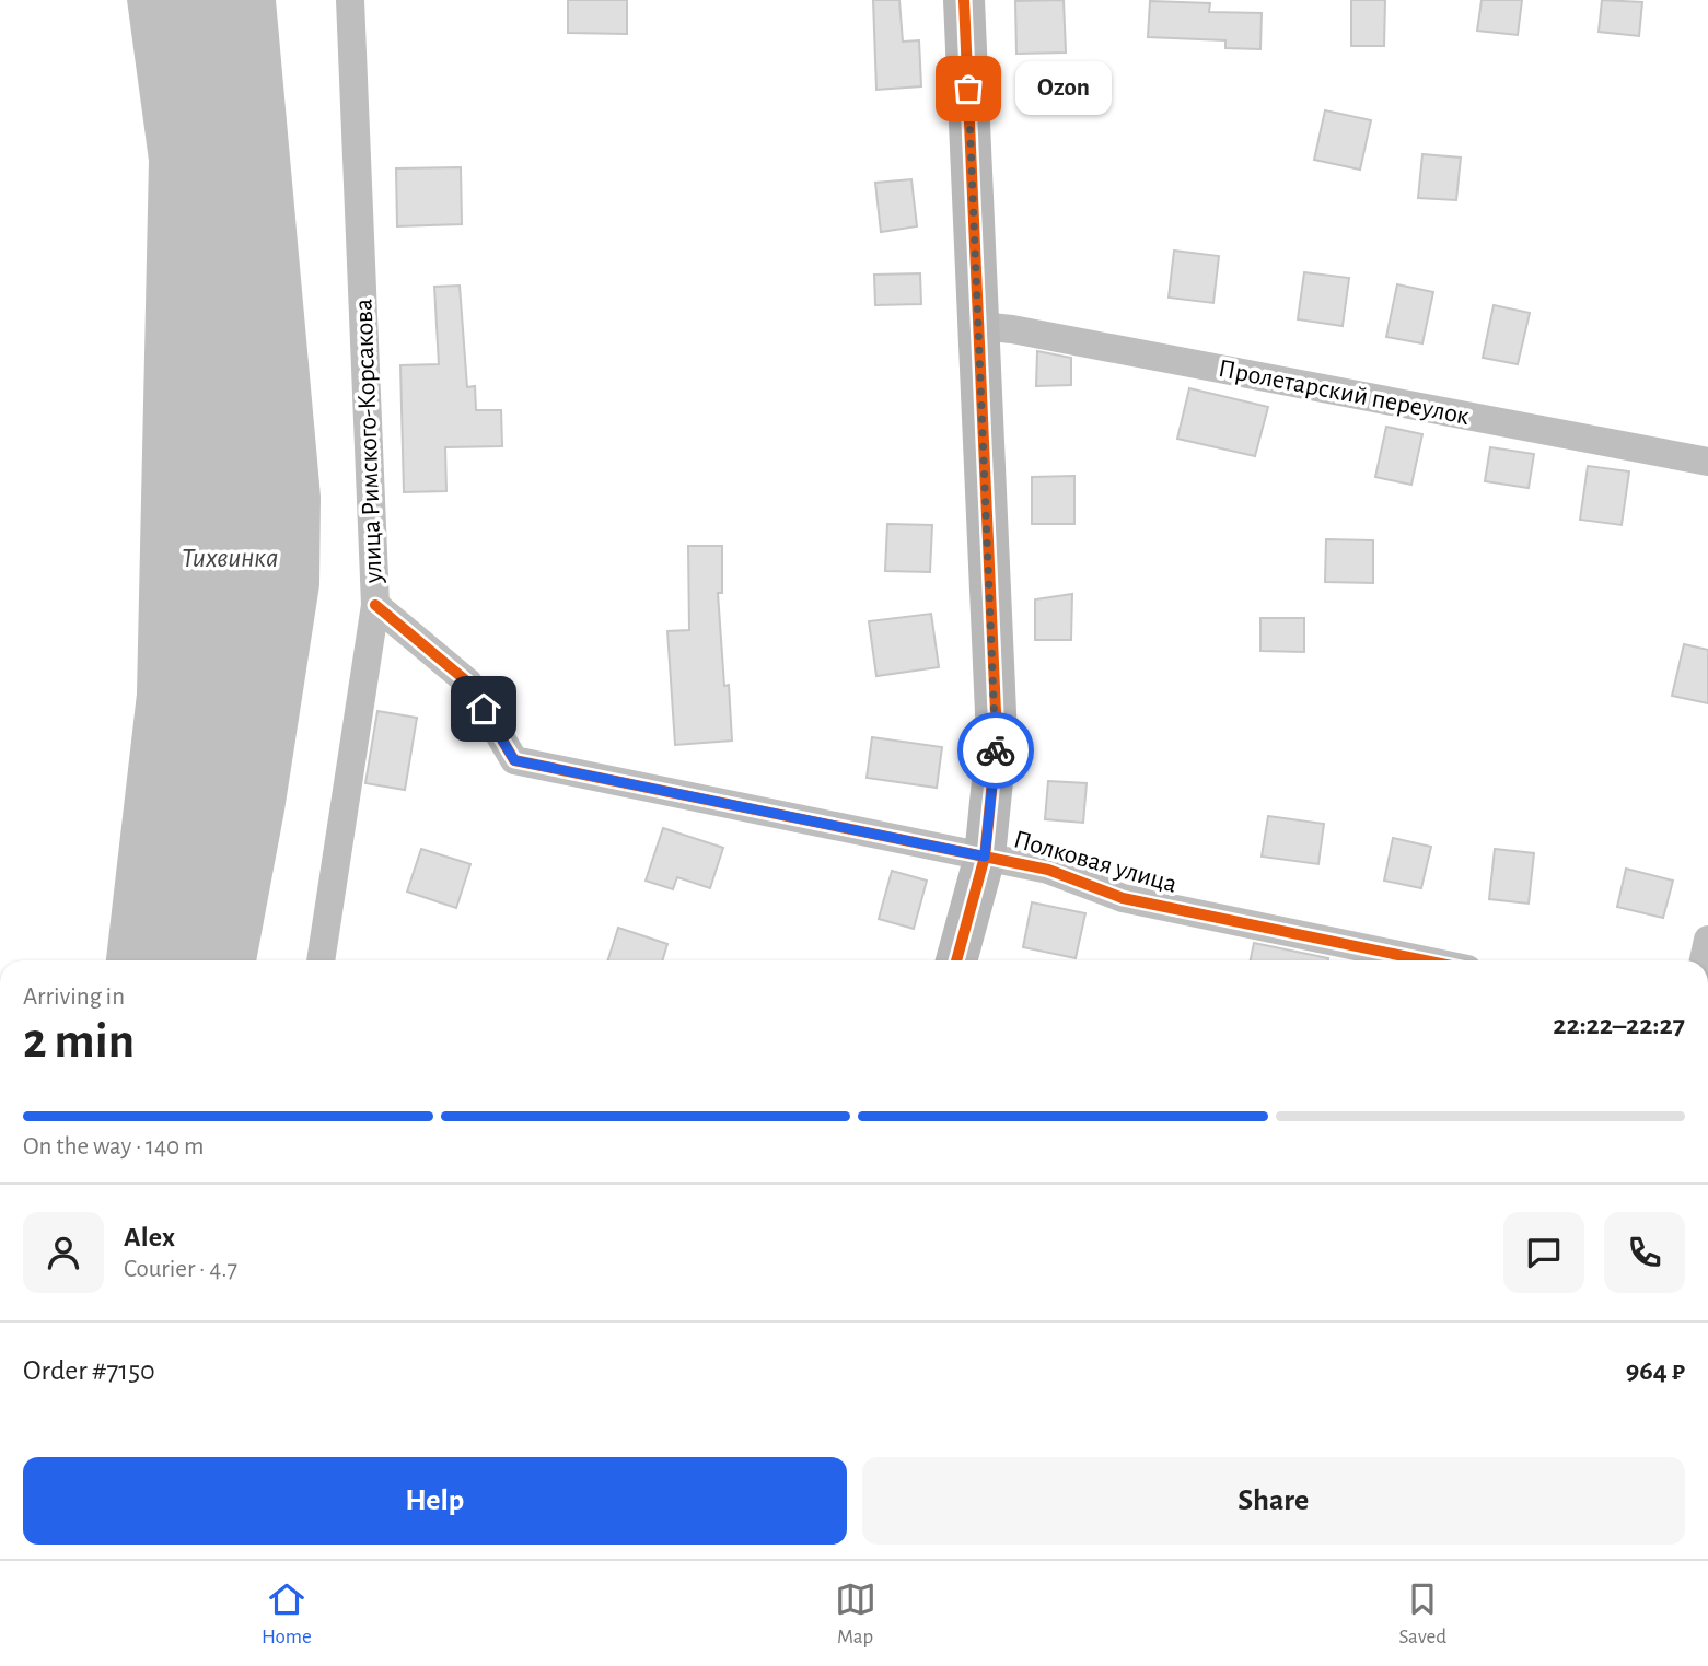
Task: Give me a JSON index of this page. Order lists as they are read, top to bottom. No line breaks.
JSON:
{"streets":{"street":["Пролетарский переулок","улица Римского-Корсакова","Полковая улица"]},"crossings":[["улица Римского-Корсакова","Полковая улица"]],"water":["Тихвинка"],"places":["Ozon"],"page":{"bubble":"Ozon","heading":["2 min","Arriving in","22:22–22:27"],"panel":["Alex","Courier · 4.7","Order #7150","964 ₽"],"bar":"On the way · 140 m","buttons":["Help","Share"],"tabs":["Home","Map","Saved"]}}
